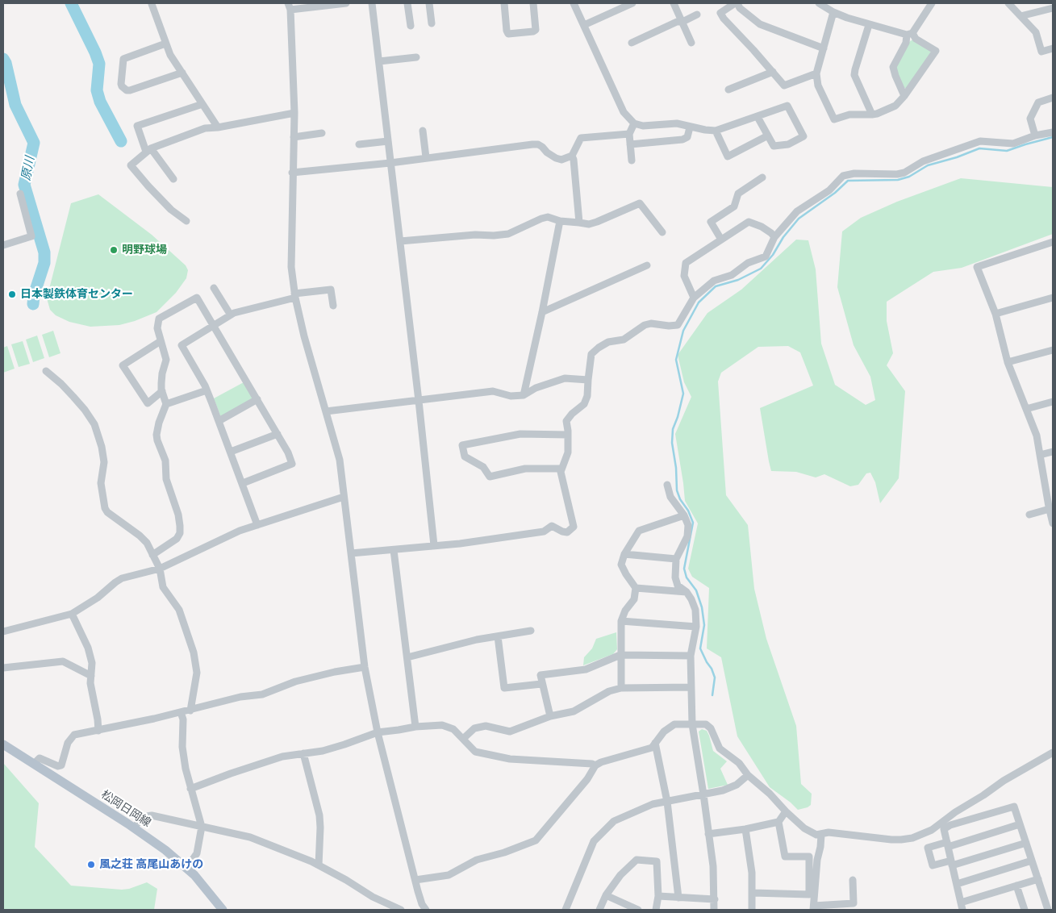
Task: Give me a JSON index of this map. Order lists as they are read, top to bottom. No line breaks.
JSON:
{"streets":{"main road":["松岡日岡線"]},"water":["原川"],"places":["明野球場","日本製鉄体育センター","風之荘 高尾山あけの"]}
